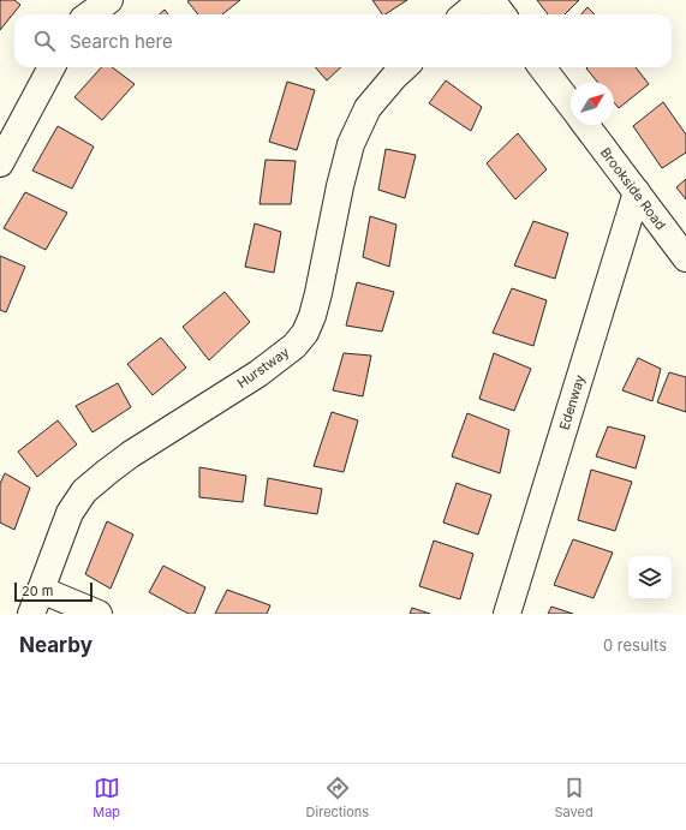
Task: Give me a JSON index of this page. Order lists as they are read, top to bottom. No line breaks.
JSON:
{"streets":{"street":["Brookside Road","Hurstway","Edenway"]},"crossings":[["Brookside Road","Edenway"]],"scale_bar":"20 m","north":"top right","page":{"search":"Search here","scale":"20 m","heading":["Nearby","0 results"],"nav":["Map","Directions","Saved"]}}
